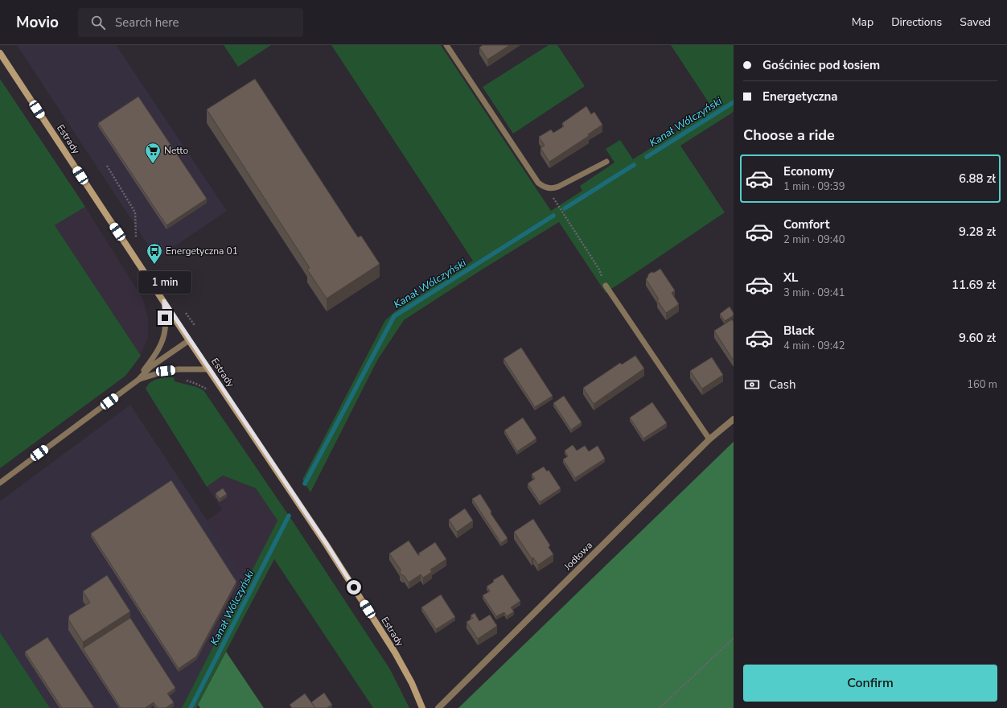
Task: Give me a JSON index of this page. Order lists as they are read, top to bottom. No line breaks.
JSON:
{"streets":{"main road":["Estrady"],"street":["Jodłowa"]},"water":["Kanał Wólczyński"],"places":{"supermarket":["Netto"],"bus stop":["Energetyczna 01"]},"page":{"header":"Movio","search":"Search here","nav":["Map","Directions","Saved"],"banner":["Gościniec pod łosiem","Energetyczna"],"heading":"Choose a ride","list":[{"name":"Economy","note":"1 min · 09:39","value":"6.88 zł"},{"name":"Comfort","note":"2 min · 09:40","value":"9.28 zł"},{"name":"XL","note":"3 min · 09:41","value":"11.69 zł"},{"name":"Black","note":"4 min · 09:42","value":"9.60 zł"}],"bubble":"1 min","pay":["Cash","160 m"],"buttons":"Confirm"}}
